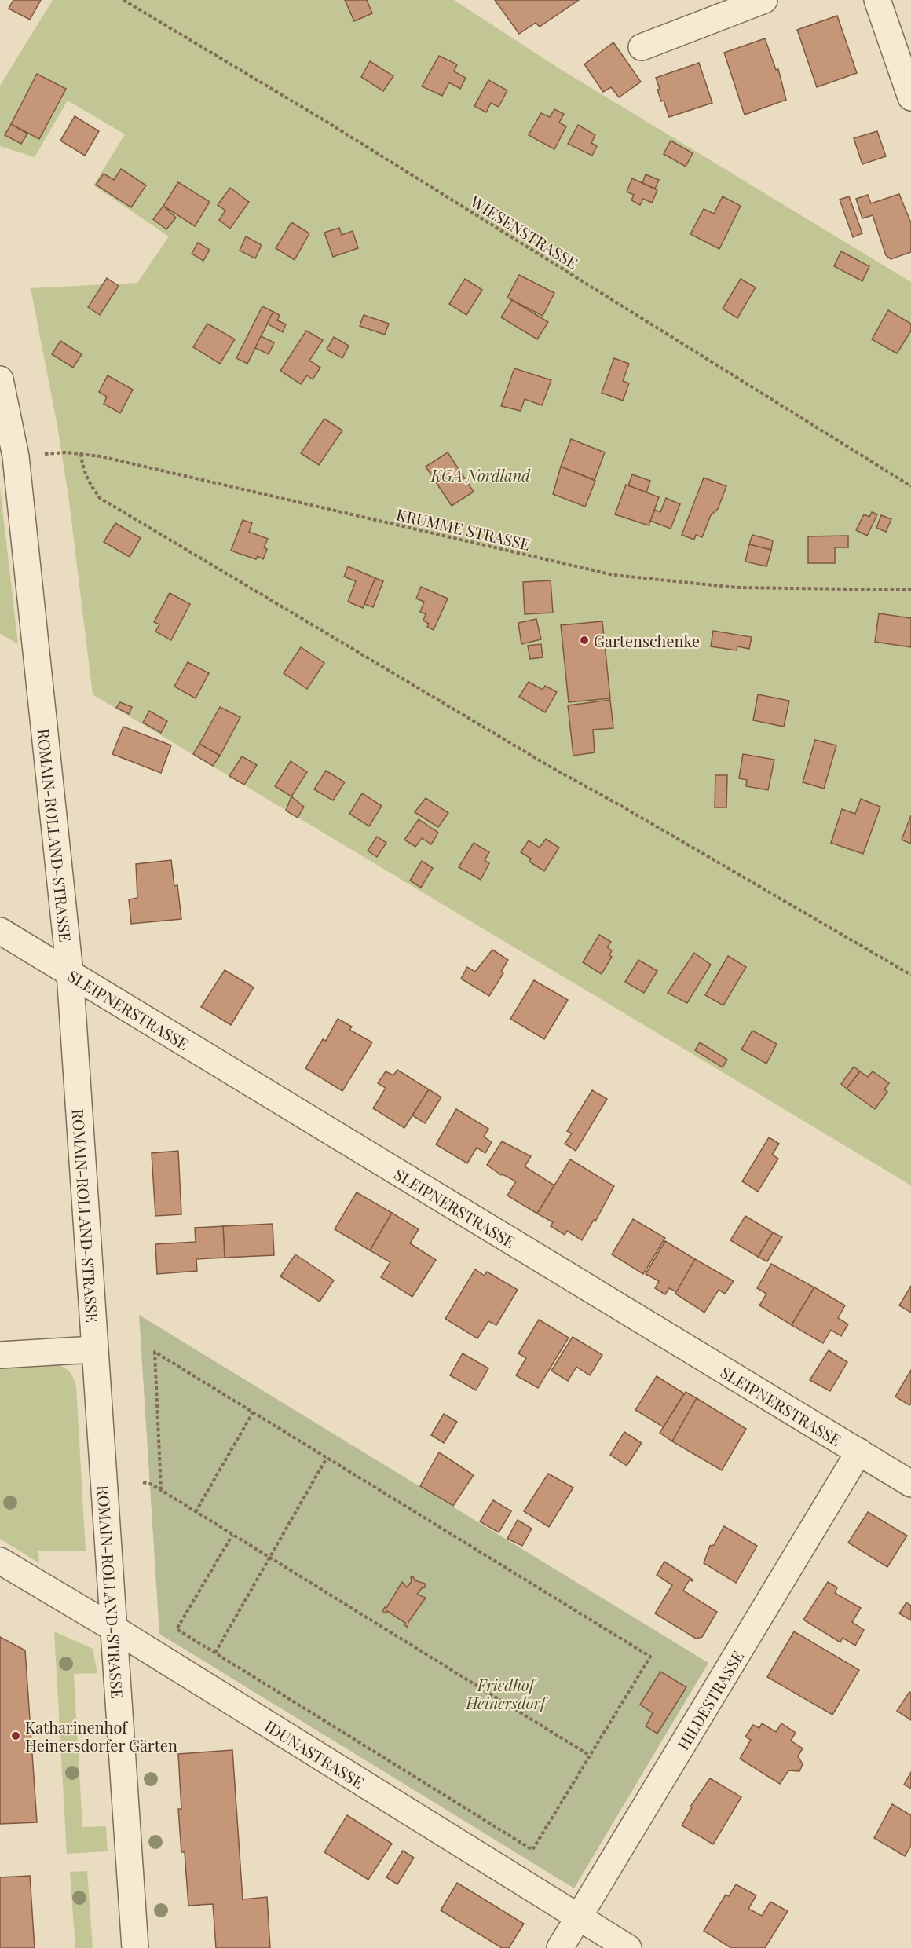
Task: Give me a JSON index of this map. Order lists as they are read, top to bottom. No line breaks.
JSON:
{"streets":{"street":["ROMAIN-ROLLAND-STRASSE","SLEIPNERSTRASSE","HILDESTRASSE","IDUNASTRASSE"],"path":["WIESENSTRASSE","KRUMME STRASSE"]},"crossings":[["KRUMME STRASSE","ROMAIN-ROLLAND-STRASSE"],["ROMAIN-ROLLAND-STRASSE","SLEIPNERSTRASSE"],["ROMAIN-ROLLAND-STRASSE","IDUNASTRASSE"],["SLEIPNERSTRASSE","HILDESTRASSE"],["HILDESTRASSE","IDUNASTRASSE"]],"parks":["KGA Nordland","Friedhof Heinersdorf"],"places":["Gartenschenke","Katharinenhof Heinersdorfer Gärten"]}
